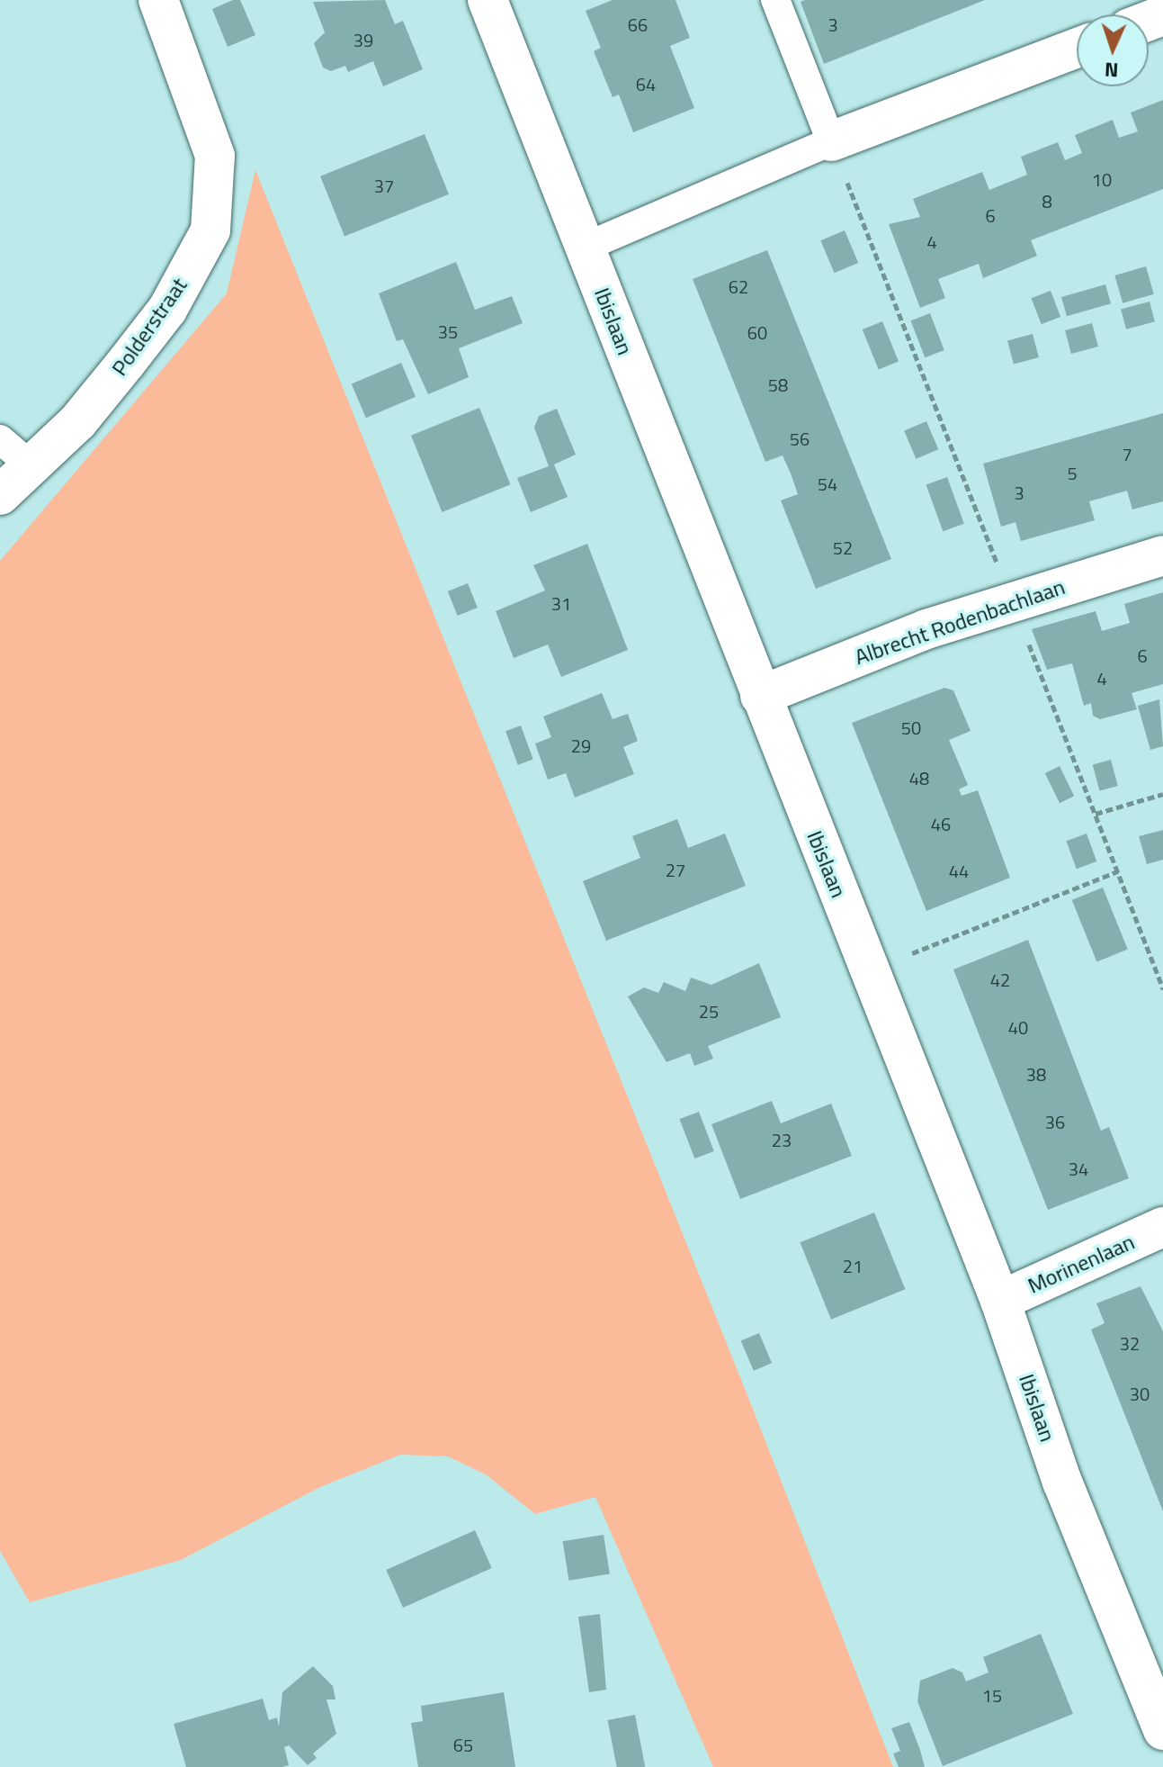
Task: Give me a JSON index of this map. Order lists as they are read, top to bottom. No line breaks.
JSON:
{"streets":{"street":["Ibislaan","Polderstraat","Albrecht Rodenbachlaan","Morinenlaan"]},"crossings":[["Ibislaan","Albrecht Rodenbachlaan"],["Ibislaan","Morinenlaan"]],"house_numbers":["66","3","39","64","10","37","8","6","4","62","35","60","58","56","7","5","54","3","52","31","6","4","50","29","48","46","27","44","42","25","40","38","36","23","34","21","32","30","15","65"],"north":"bottom"}
